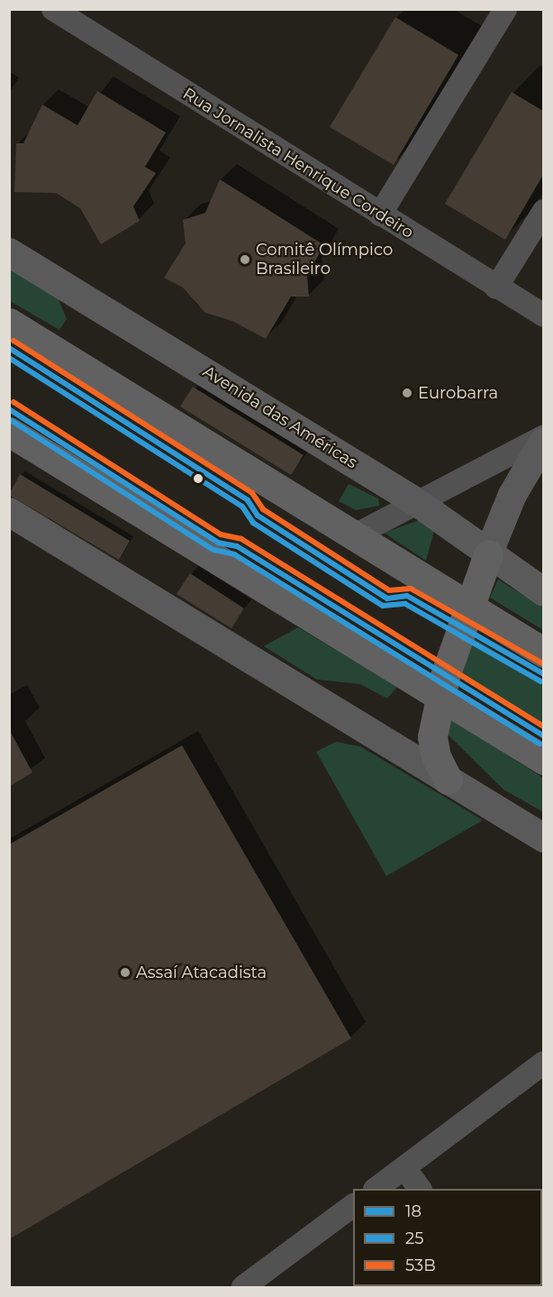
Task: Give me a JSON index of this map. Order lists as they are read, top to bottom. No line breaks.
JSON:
{"streets":{"main road":["Avenida das Américas"],"street":["Rua Jornalista Henrique Cordeiro"]},"places":["Comitê Olímpico Brasileiro","Eurobarra","Assaí Atacadista"],"lines":["transit line 53B","transit line 18","transit line 25"],"legend":["18","25","53B"]}
